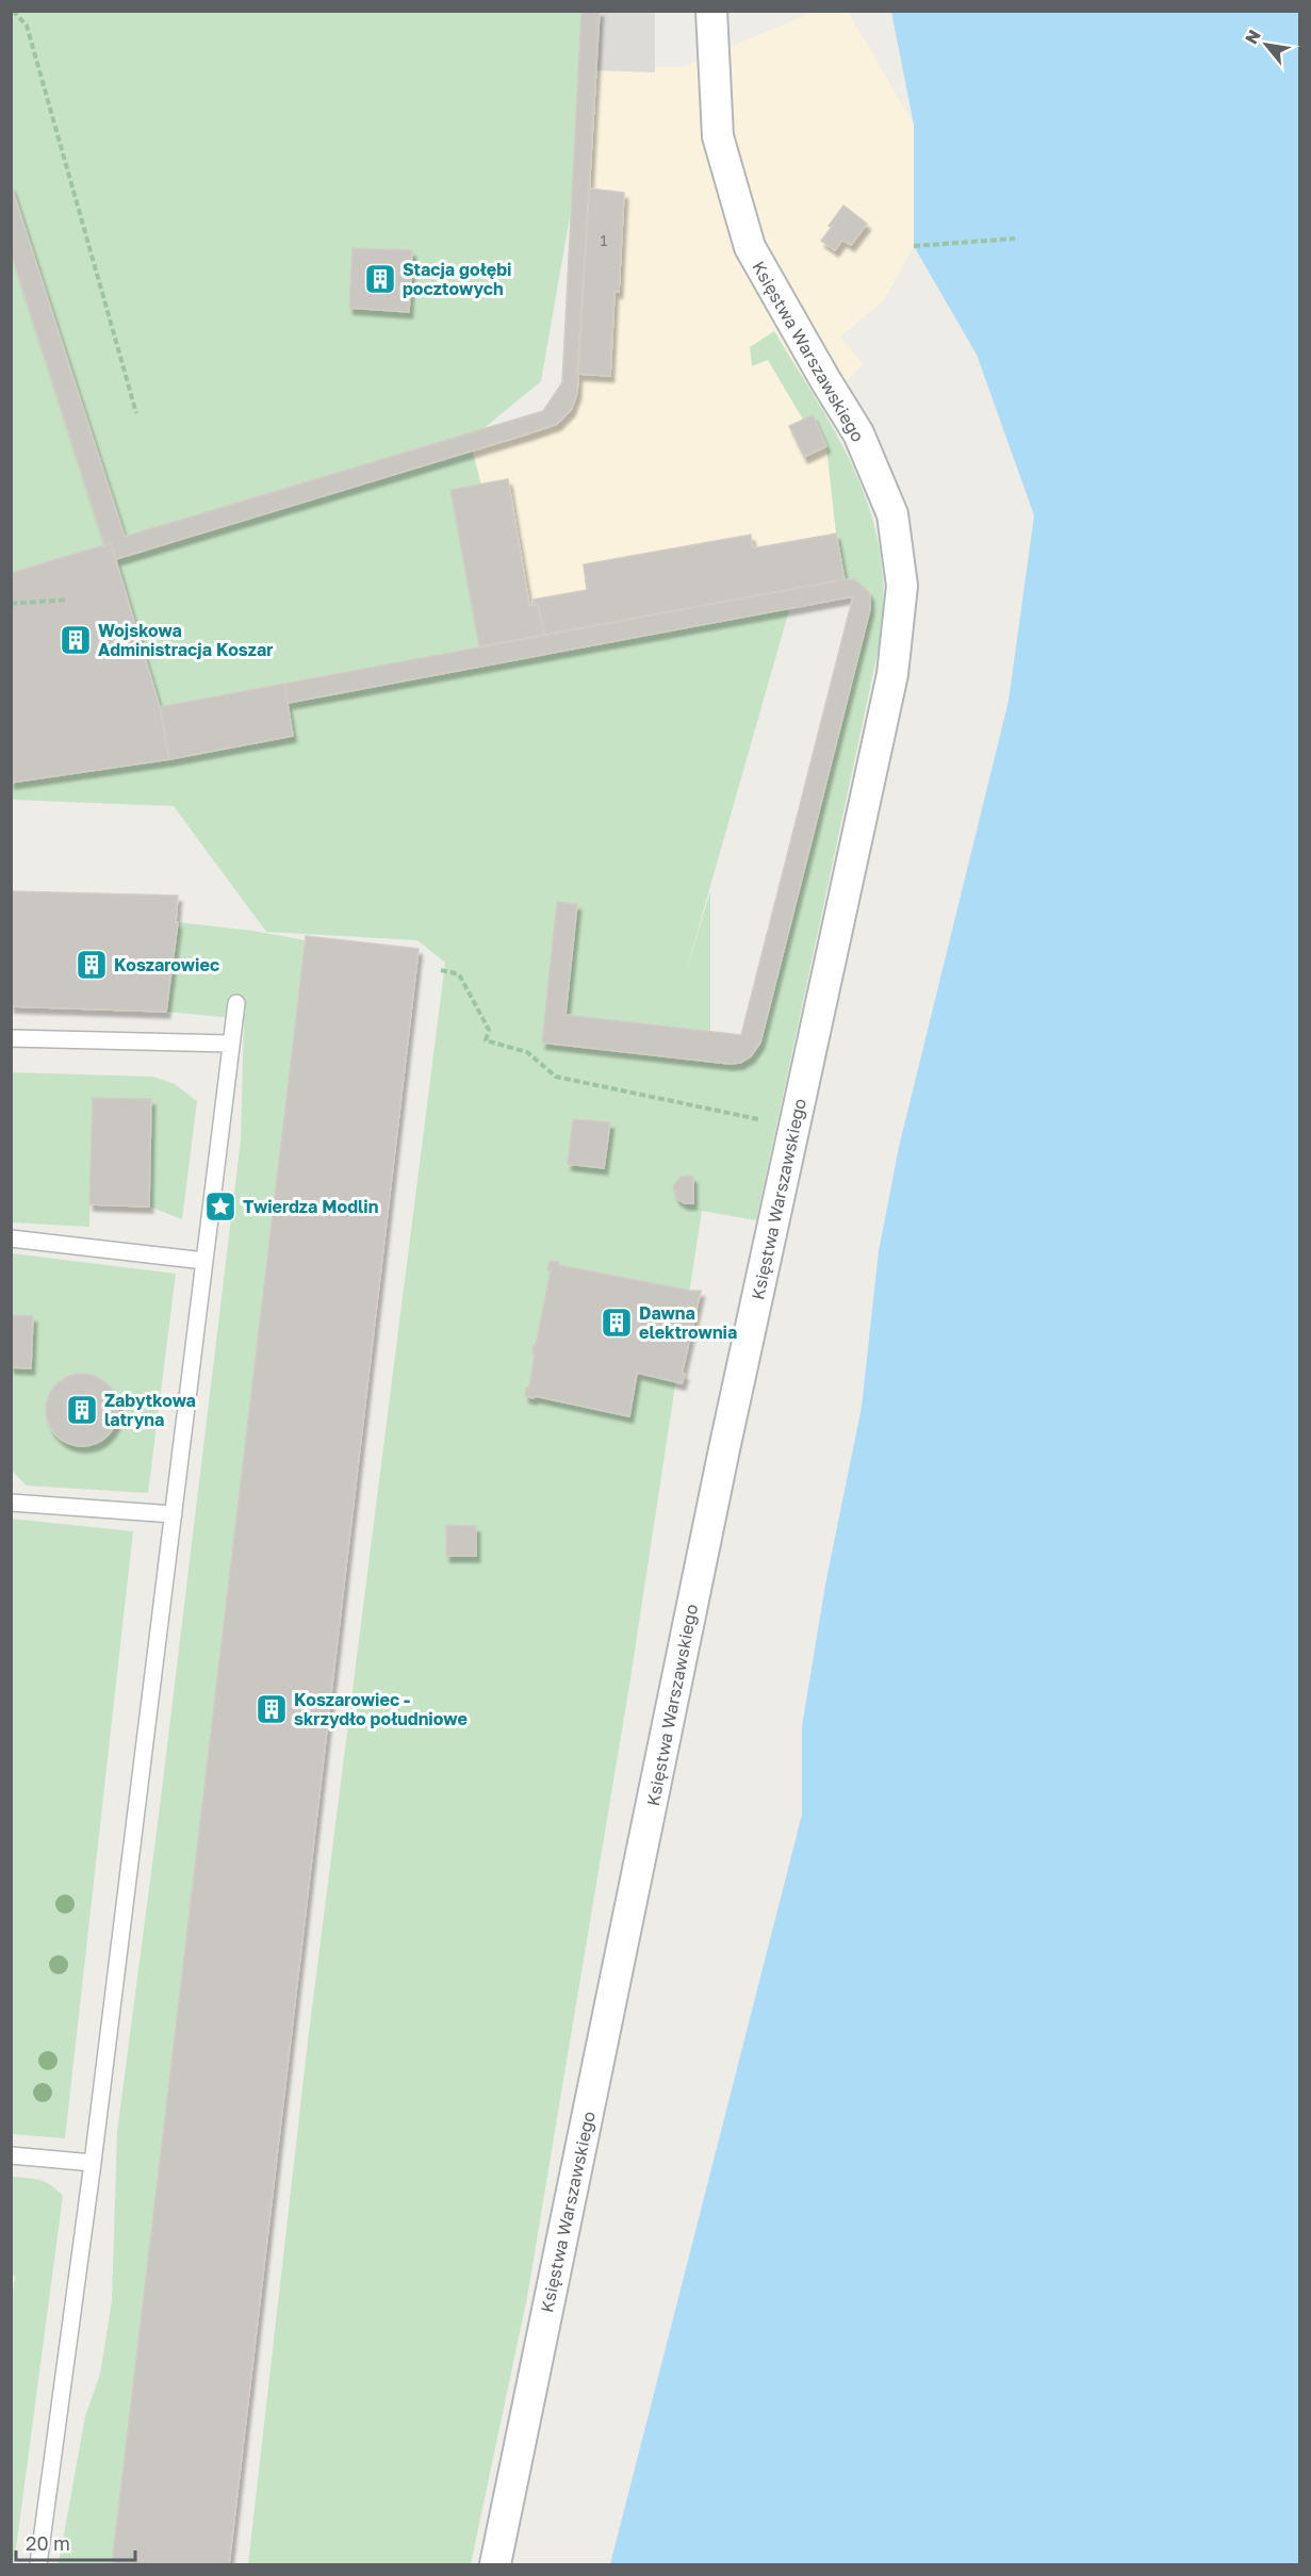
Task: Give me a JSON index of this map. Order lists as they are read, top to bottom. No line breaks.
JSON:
{"streets":{"street":["Księstwa Warszawskiego"]},"places":{"building":["Stacja gołębi pocztowych","Wojskowa Administracja Koszar","Koszarowiec","Dawna elektrownia","Zabytkowa latryna","Koszarowiec - skrzydło południowe"],"place":["Twierdza Modlin"]},"house_numbers":["1"],"scale_bar":"20 m","north":"top left"}
